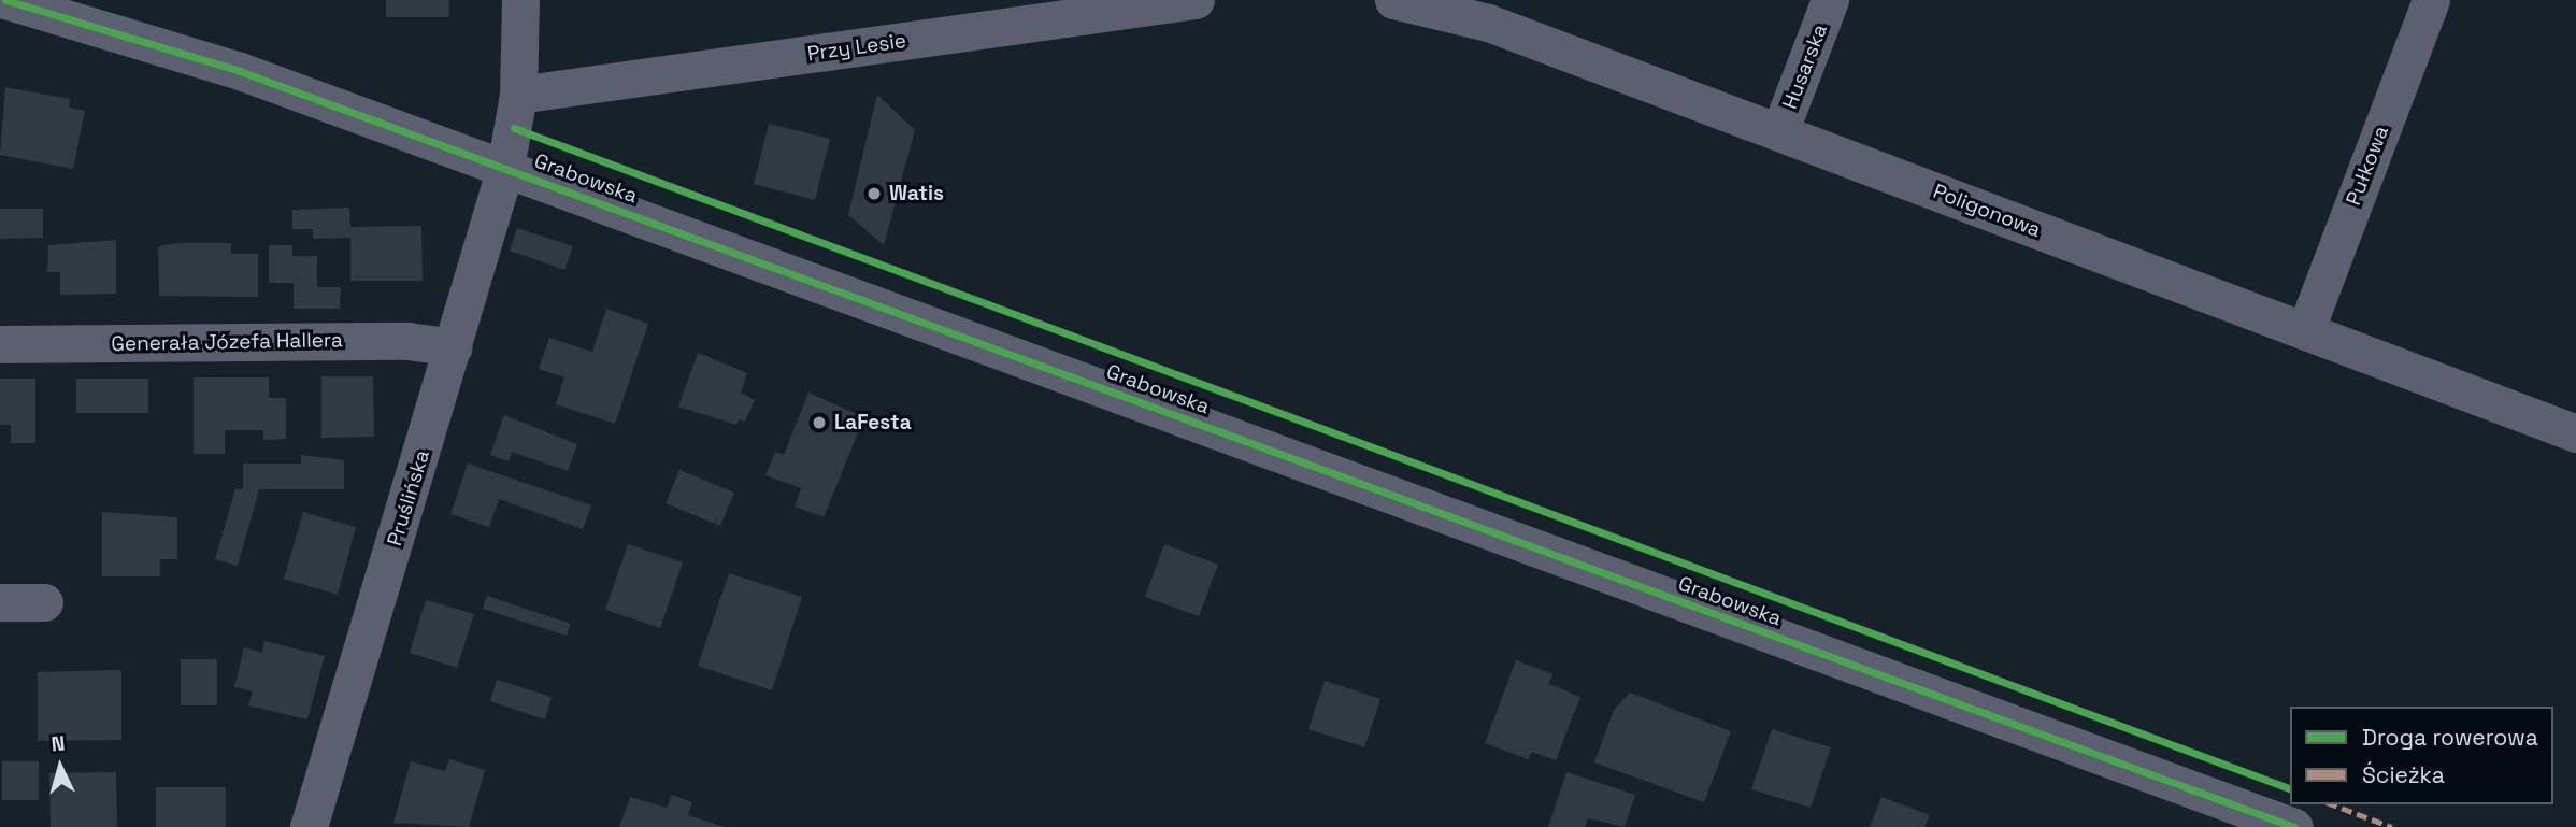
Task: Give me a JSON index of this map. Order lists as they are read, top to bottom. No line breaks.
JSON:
{"streets":{"street":["Przy Lesie","Husarska","Pułkowa","Grabowska","Poligonowa","Generała Józefa Hallera","Pruślińska"]},"crossings":[["Przy Lesie","Pruślińska"],["Husarska","Poligonowa"],["Pułkowa","Poligonowa"],["Grabowska","Pruślińska"],["Generała Józefa Hallera","Pruślińska"]],"places":["Watis","LaFesta"],"legend":["Droga rowerowa","Ścieżka"],"north":"top"}
